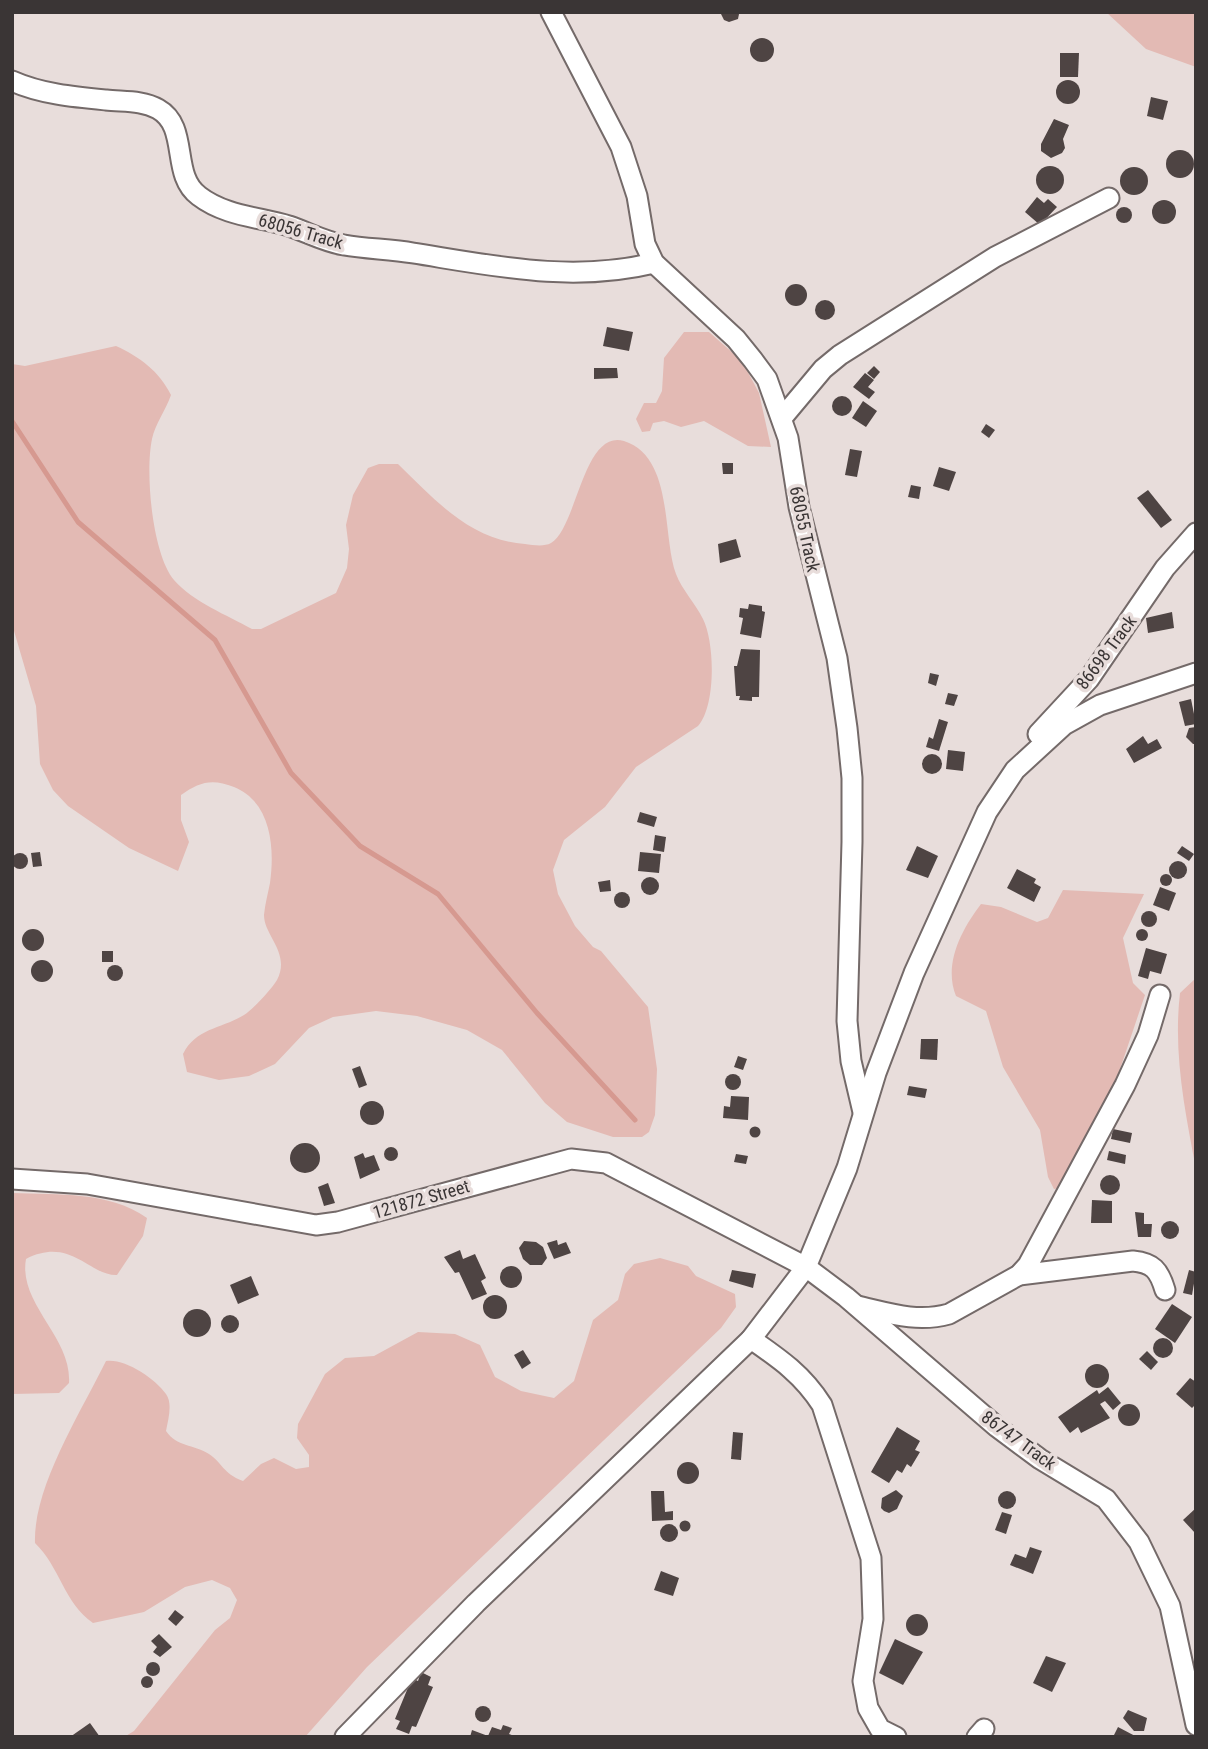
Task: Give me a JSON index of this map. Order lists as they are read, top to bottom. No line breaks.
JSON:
{"streets":{"street":["68056 Track","68055 Track","86698 Track","121872 Street","86747 Track"]},"crossings":[["68056 Track","68055 Track"],["121872 Street","86747 Track"]]}
